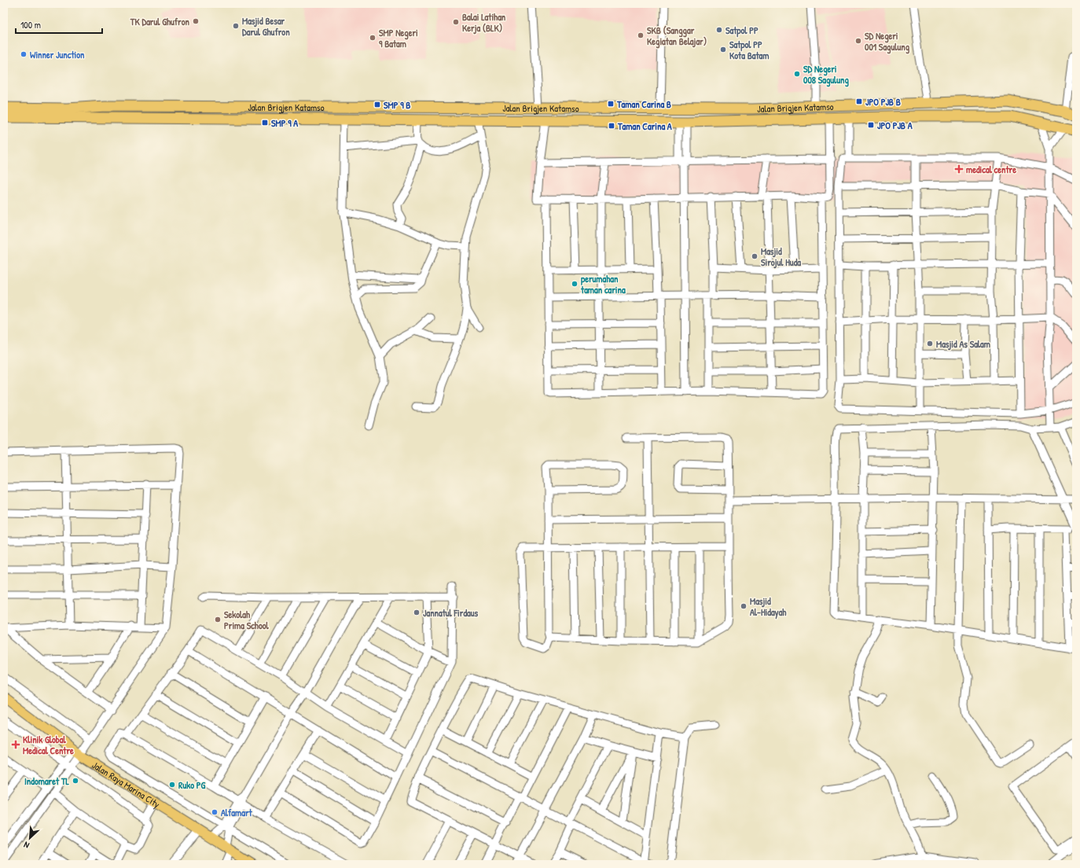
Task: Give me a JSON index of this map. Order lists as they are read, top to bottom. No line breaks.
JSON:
{"streets":{"highway":["Jalan Brigjen Katamso"],"main road":["Jalan Raya Marina City"]},"places":{"other":["TK Darul Ghufron","Balai Latihan Kerja (BLK)","Masjid Besar Darul Ghufron","Satpol PP","SKB (Sanggar Kegiatan Belajar)","SMP Negeri 9 Batam","SD Negeri 001 Sagulung","Satpol PP Kota Batam","Winner Junction","SD Negeri 008 Sagulung","Masjid Sirojul Huda","perumahan taman carina","Masjid As Salam","Masjid Al-Hidayah","Jannatul Firdaus","Sekolah Prima School","Indomaret TL","Ruko PG","Alfamart"],"transit":["JPO PJB B","Taman Carina B","SMP 9 B","SMP 9 A","JPO PJB A","Taman Carina A"],"health":["medical centre","Klinik Global Medical Centre"]},"scale_bar":"100 m","north":"bottom left"}
